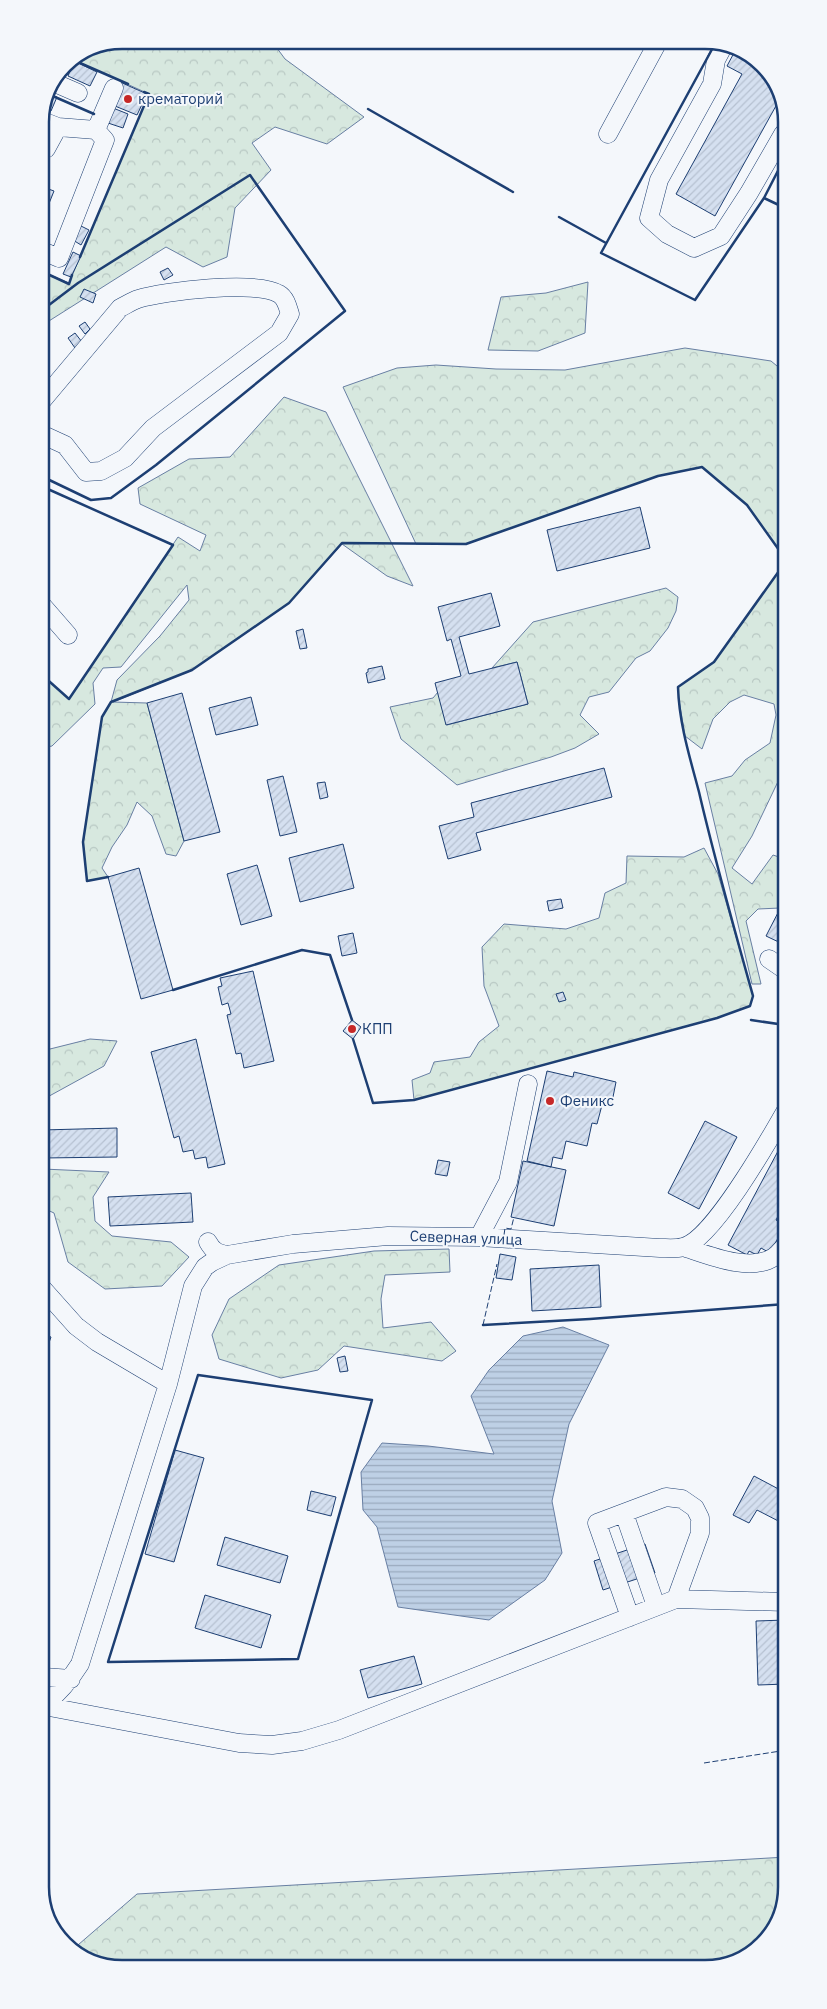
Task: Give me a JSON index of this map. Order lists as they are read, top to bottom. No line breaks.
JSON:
{"streets":{"street":["Северная улица"]},"places":["крематорий","КПП","Феникс"]}
